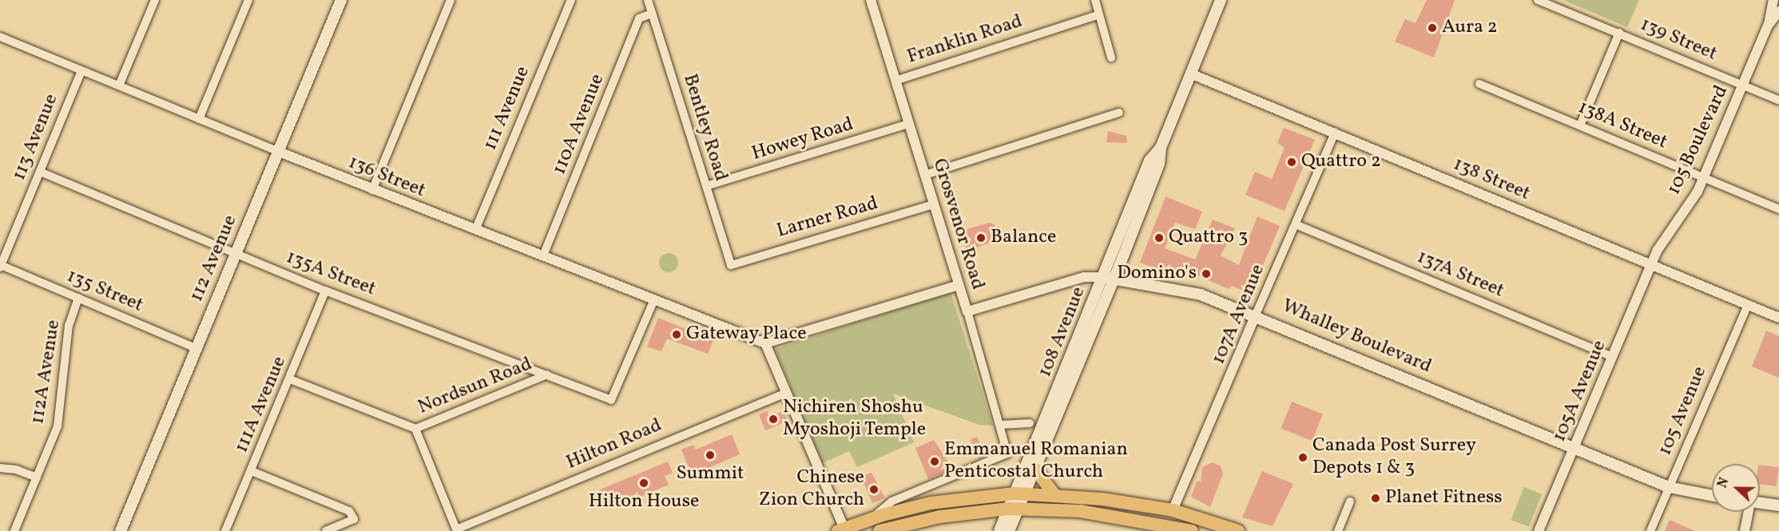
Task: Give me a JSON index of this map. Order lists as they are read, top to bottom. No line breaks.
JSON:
{"streets":{"main road":["112 Avenue","108 Avenue","Whalley Boulevard"],"street":["Franklin Road","139 Street","111 Avenue","110A Avenue","138A Street","Bentley Road","113 Avenue","Howey Road","105 Boulevard","136 Street","138 Street","Larner Road","Grosvenor Road","135A Street","137A Street","135 Street","107A Avenue","112A Avenue","Nordsun Road","105A Avenue","111A Avenue","105 Avenue","Hilton Road"]},"crossings":[["Franklin Road","Grosvenor Road"],["139 Street","105 Boulevard"],["111 Avenue","136 Street"],["110A Avenue","Bentley Road"],["110A Avenue","136 Street"],["138A Street","105 Boulevard"],["Bentley Road","Howey Road"],["Bentley Road","Larner Road"],["113 Avenue","136 Street"],["113 Avenue","135A Street"],["113 Avenue","135 Street"],["Howey Road","Grosvenor Road"],["105 Boulevard","138 Street"],["105 Boulevard","105A Avenue"],["136 Street","112 Avenue"],["136 Street","135A Street"],["138 Street","107A Avenue"],["138 Street","108 Avenue"],["138 Street","105A Avenue"],["138 Street","105 Avenue"],["Larner Road","Grosvenor Road"],["Grosvenor Road","Whalley Boulevard"],["112 Avenue","135A Street"],["112 Avenue","135 Street"],["135A Street","Nordsun Road"],["135A Street","111A Avenue"],["137A Street","107A Avenue"],["137A Street","105A Avenue"],["135 Street","112A Avenue"],["107A Avenue","Whalley Boulevard"],["108 Avenue","Whalley Boulevard"],["Whalley Boulevard","105A Avenue"],["Whalley Boulevard","105 Avenue"]],"places":["Aura 2","Quattro 2","Balance","Quattro 3","Domino's","Gateway Place","Nichiren Shoshu Myoshoji Temple","Summit","Canada Post Surrey Depots 1 & 3","Emmanuel Romanian Penticostal Church","Hilton House","Chinese Zion Church","Planet Fitness"],"north":"left"}
